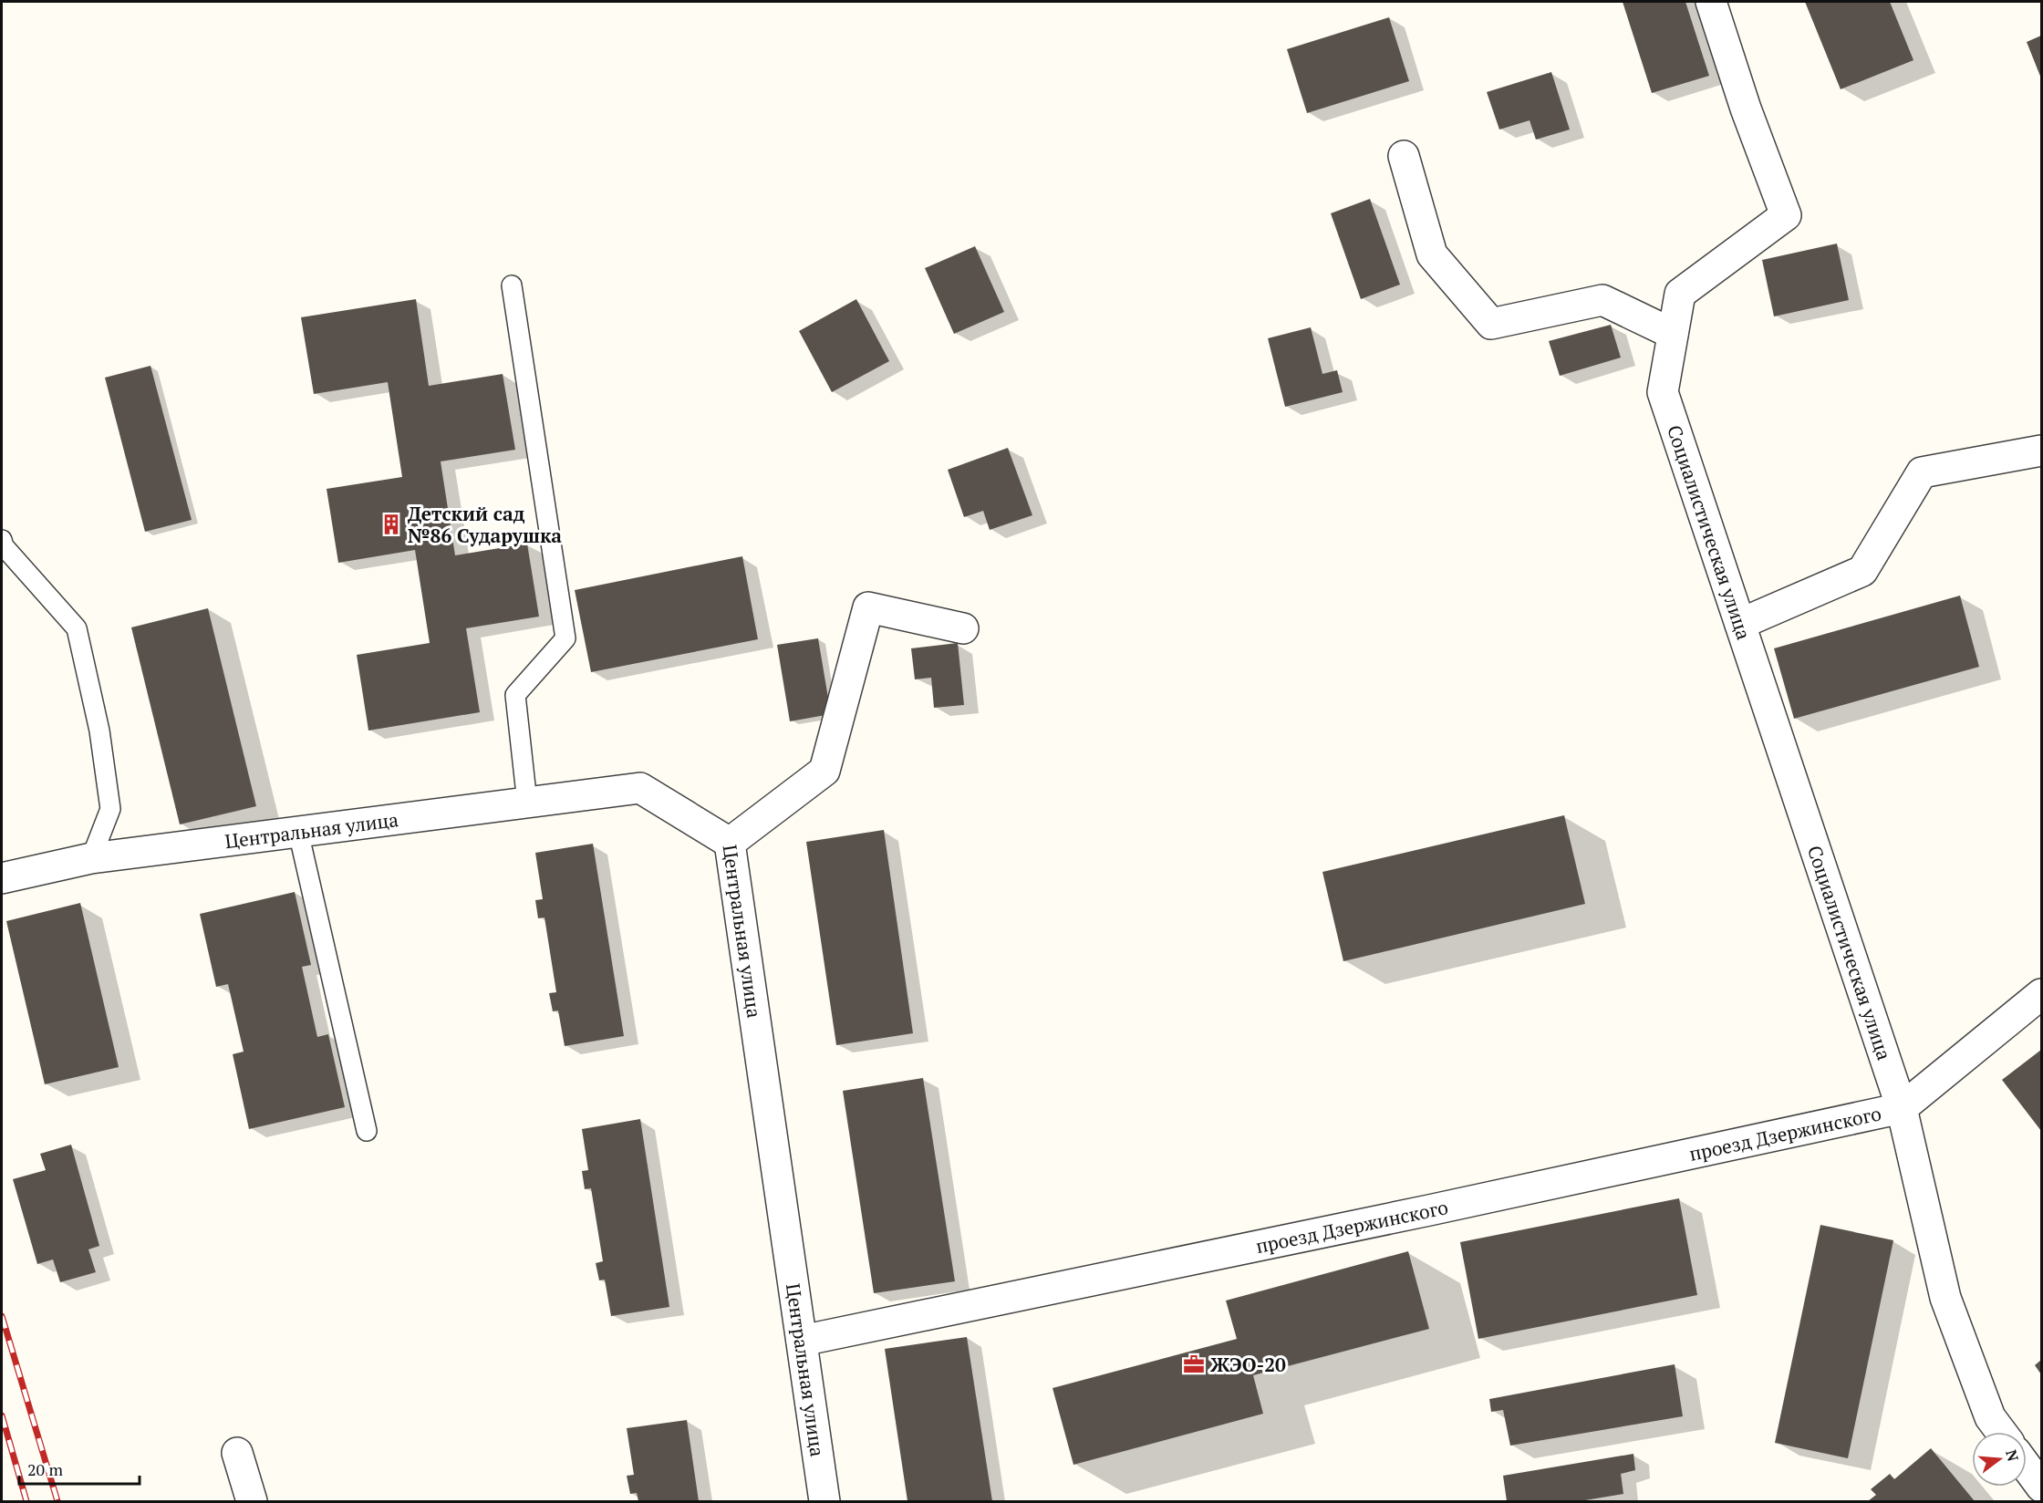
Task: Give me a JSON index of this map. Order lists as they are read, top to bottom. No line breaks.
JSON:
{"streets":{"street":["Социалистическая улица","Центральная улица","проезд Дзержинского"]},"crossings":[["Социалистическая улица","проезд Дзержинского"],["Центральная улица","проезд Дзержинского"]],"places":{"building":["Детский сад №86 Сударушка"],"office":["ЖЭО-20"]},"scale_bar":"20 m","north":"right"}
